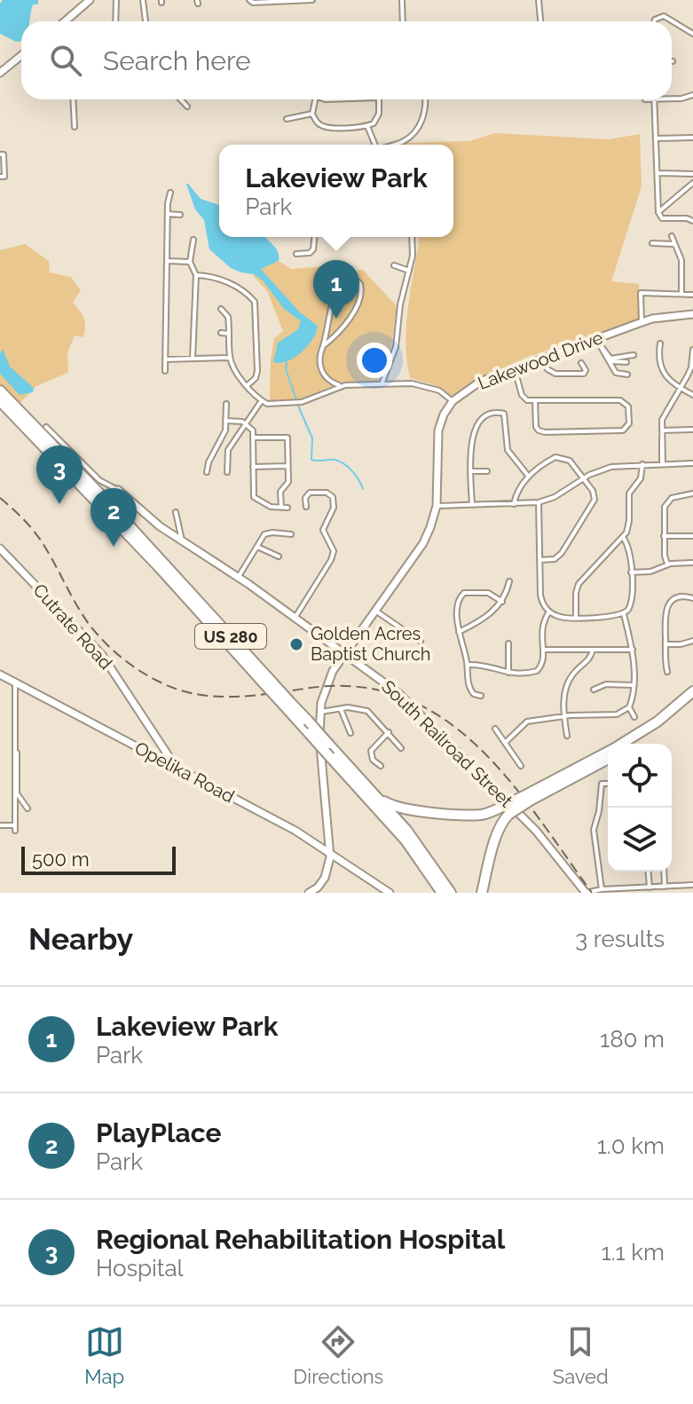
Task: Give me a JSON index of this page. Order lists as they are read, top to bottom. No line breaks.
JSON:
{"streets":{"highway":["US 280"],"street":["Lakewood Drive","Cutrate Road","South Railroad Street","Opelika Road"]},"crossings":[["Cutrate Road","Opelika Road"]],"places":["Golden Acres Baptist Church"],"scale_bar":"500 m","page":{"search":"Search here","popup":["Lakeview Park","Park"],"pins":["1","3","2"],"scale":"500 m","heading":["Nearby","3 results"],"list":[{"mark":"1","name":"Lakeview Park","note":"Park","value":"180 m"},{"mark":"2","name":"PlayPlace","note":"Park","value":"1.0 km"},{"mark":"3","name":"Regional Rehabilitation Hospital","note":"Hospital","value":"1.1 km"}],"nav":["Map","Directions","Saved"]}}
